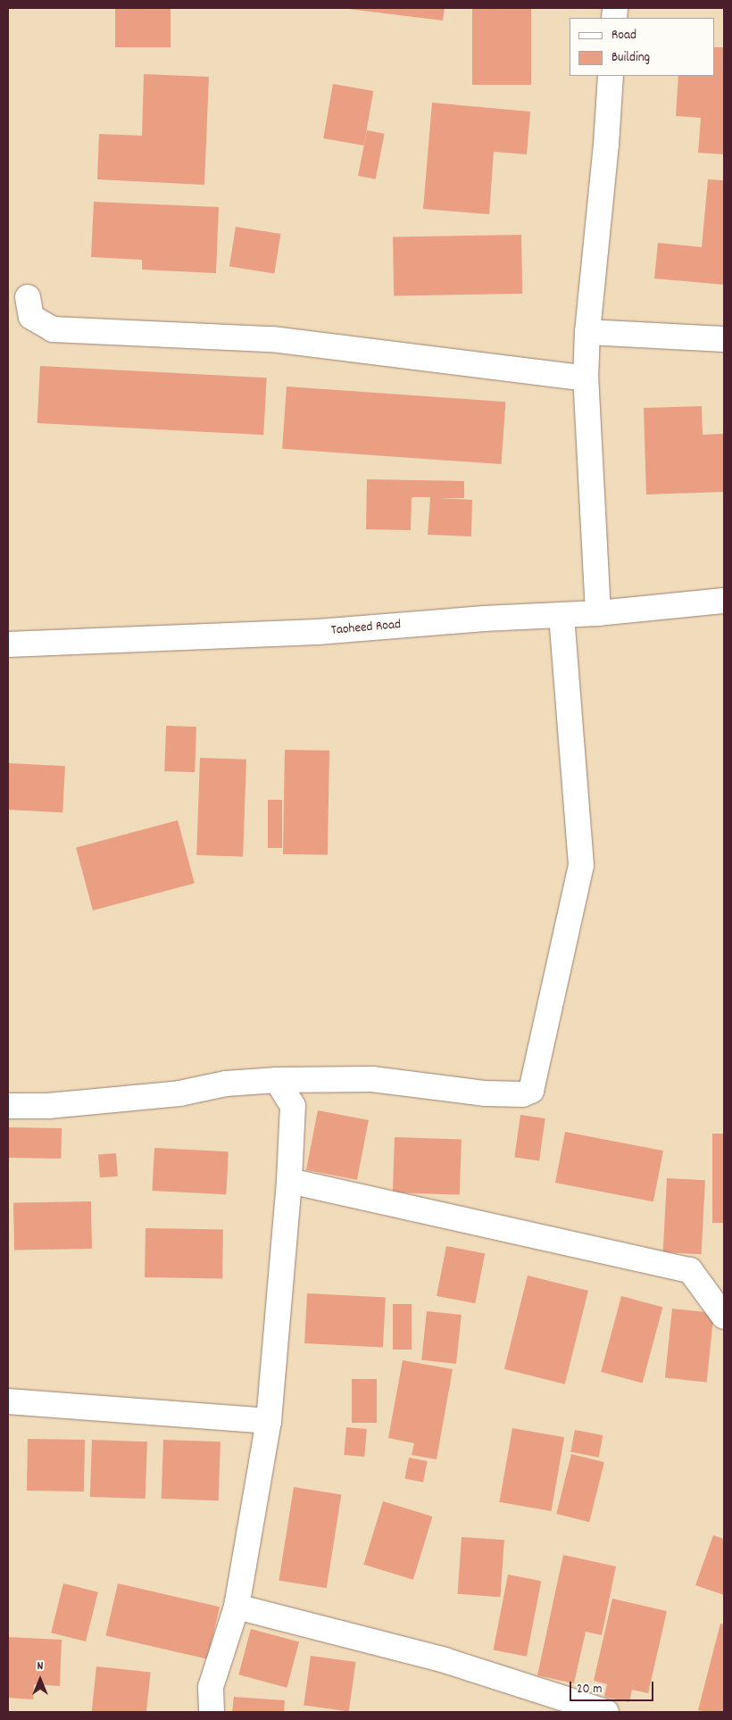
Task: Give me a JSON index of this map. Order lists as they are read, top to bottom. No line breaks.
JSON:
{"streets":{"street":["Taoheed Road"]},"legend":["Road","Building"],"scale_bar":"20 m","north":"top"}
